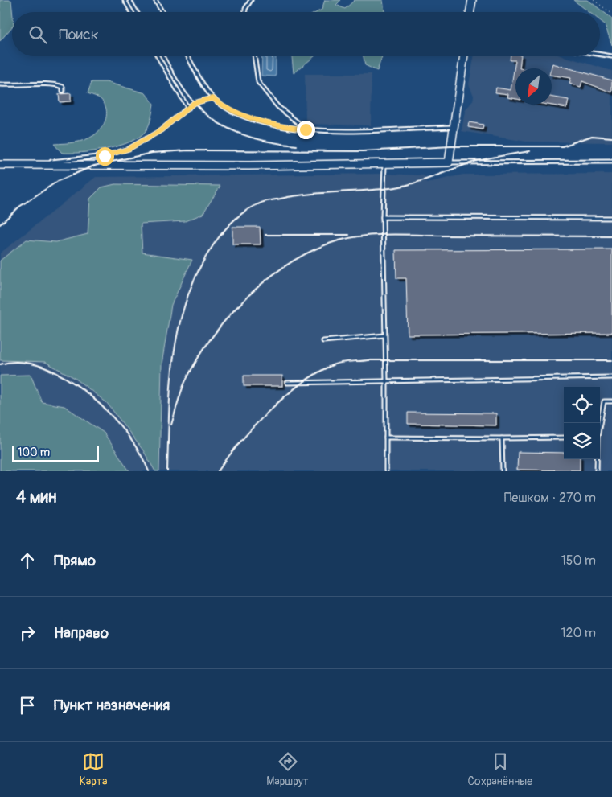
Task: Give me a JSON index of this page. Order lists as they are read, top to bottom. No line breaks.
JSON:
{"scale_bar":"100 m","north":"bottom left","page":{"search":"Поиск","scale":"100 m","heading":["4 мин","Пешком · 270 m"],"list":[["Прямо","150 m"],["Направо","120 m"],"Пункт назначения"],"nav":["Карта","Маршрут","Сохранённые"]}}
